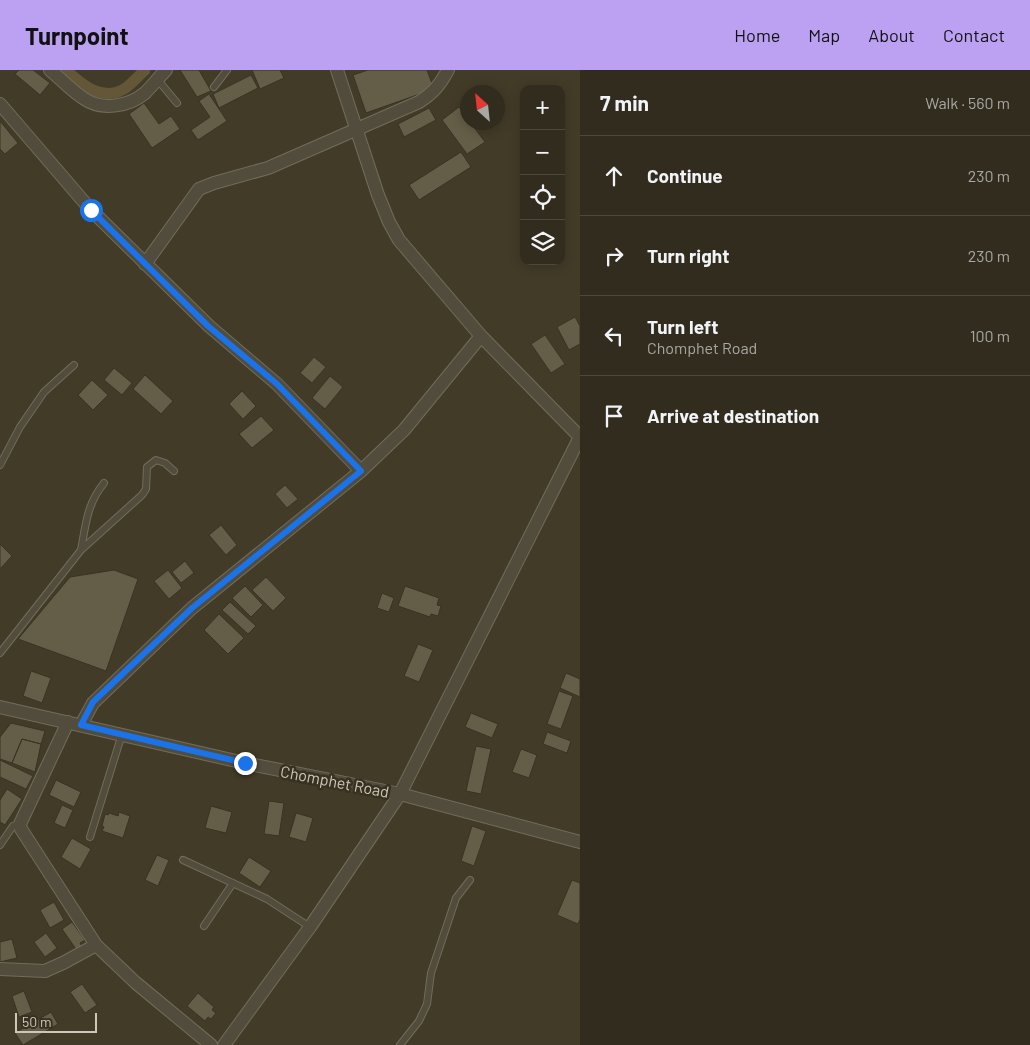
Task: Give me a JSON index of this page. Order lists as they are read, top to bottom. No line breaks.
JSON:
{"streets":{"street":["Chomphet Road"]},"scale_bar":"50 m","north":"top left","page":{"header":"Turnpoint","nav":["Home","Map","About","Contact"],"heading":["7 min","Walk · 560 m"],"map_buttons":["+","−"],"list":[["Continue","230 m"],["Turn right","230 m"],["Turn left","Chomphet Road","100 m"],"Arrive at destination"],"scale":"50 m"}}
